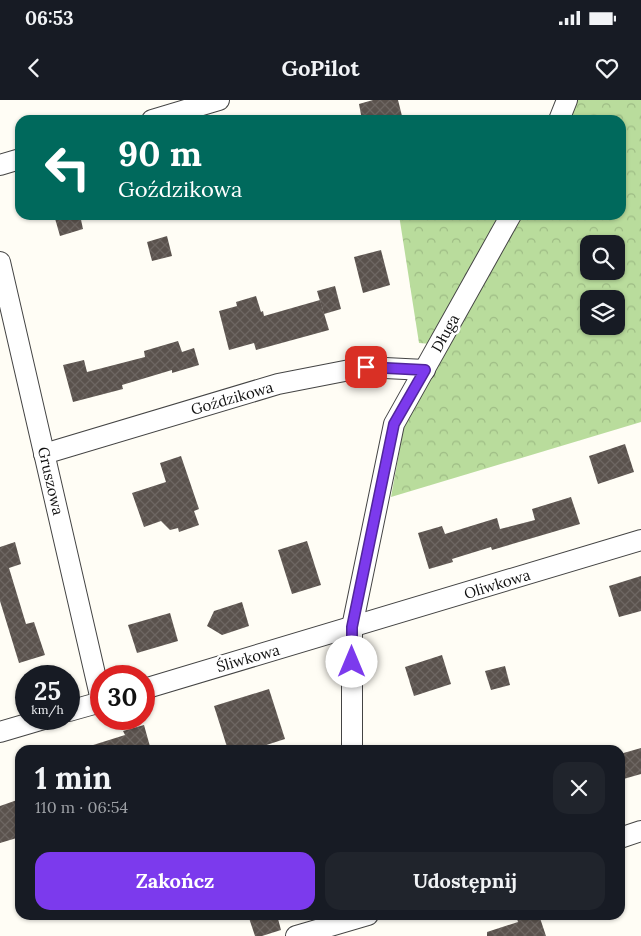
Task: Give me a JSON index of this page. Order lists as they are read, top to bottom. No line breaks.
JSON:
{"streets":{"street":["Długa","Goździkowa","Gruszowa","Oliwkowa","Śliwkowa"]},"crossings":[["Długa","Goździkowa"],["Długa","Oliwkowa"],["Długa","Śliwkowa"],["Goździkowa","Gruszowa"],["Oliwkowa","Śliwkowa"]],"page":{"status":"06:53","header":"GoPilot","turn":["90 m","Goździkowa"],"speed":"25 km/h","limit":"30","heading":["1 min","110 m · 06:54"],"buttons":["Zakończ","Udostępnij"]}}
